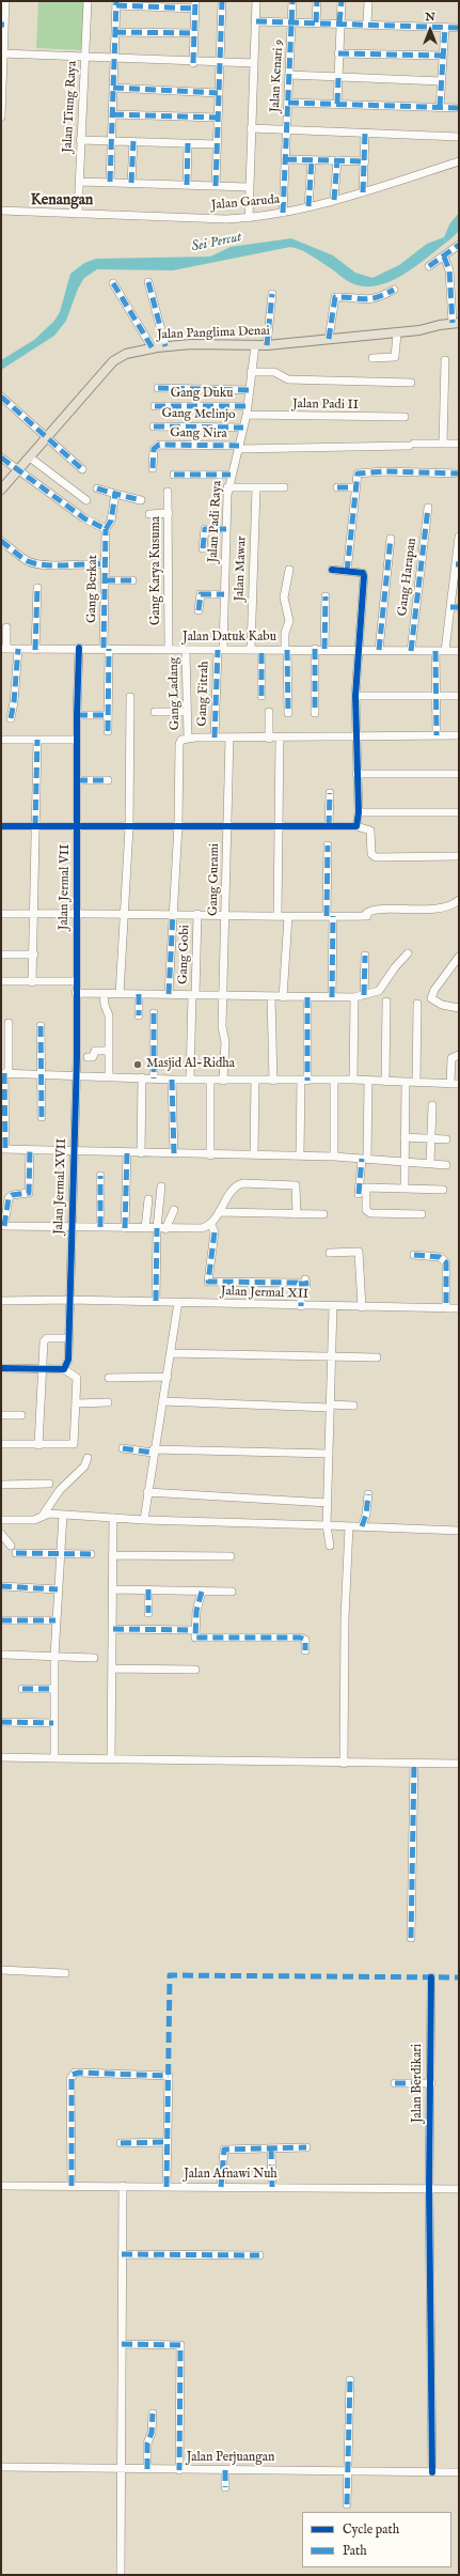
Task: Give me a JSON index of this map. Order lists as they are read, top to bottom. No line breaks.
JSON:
{"streets":{"main road":["Jalan Panglima Denai"],"street":["Jalan Kenari 9","Jalan Tiung Raya","Jalan Garuda","Gang Duku","Jalan Padi II","Gang Melinjo","Gang Nira","Jalan Padi Raya","Jalan Mawar","Gang Karya Kusuma","Gang Harapan","Gang Berkat","Jalan Datuk Kabu","Gang Ladang","Gang Fitrah","Gang Gurami","Jalan Jermal VII","Gang Gobi","Jalan Jermal XVII","Jalan Jermal XII","Jalan Berdikari","Jalan Afnawi Nuh","Jalan Perjuangan"]},"crossings":[["Jalan Kenari 9","Jalan Garuda"],["Jalan Tiung Raya","Jalan Garuda"],["Jalan Panglima Denai","Jalan Padi Raya"],["Gang Duku","Jalan Padi Raya"],["Jalan Padi II","Jalan Padi Raya"],["Gang Melinjo","Jalan Padi Raya"],["Gang Nira","Jalan Padi Raya"],["Jalan Padi Raya","Jalan Datuk Kabu"],["Jalan Padi Raya","Gang Fitrah"],["Jalan Mawar","Jalan Datuk Kabu"],["Gang Karya Kusuma","Jalan Datuk Kabu"],["Gang Harapan","Jalan Datuk Kabu"],["Gang Berkat","Jalan Datuk Kabu"],["Jalan Datuk Kabu","Gang Ladang"],["Jalan Datuk Kabu","Gang Fitrah"],["Jalan Datuk Kabu","Jalan Jermal VII"],["Jalan Jermal VII","Jalan Jermal XVII"],["Jalan Jermal XVII","Jalan Jermal XII"],["Jalan Berdikari","Jalan Afnawi Nuh"],["Jalan Berdikari","Jalan Perjuangan"]],"districts":["Kenangan"],"water":["Sei Percut"],"places":["Masjid Al-Ridha"],"legend":["Cycle path","Path"],"north":"top"}
